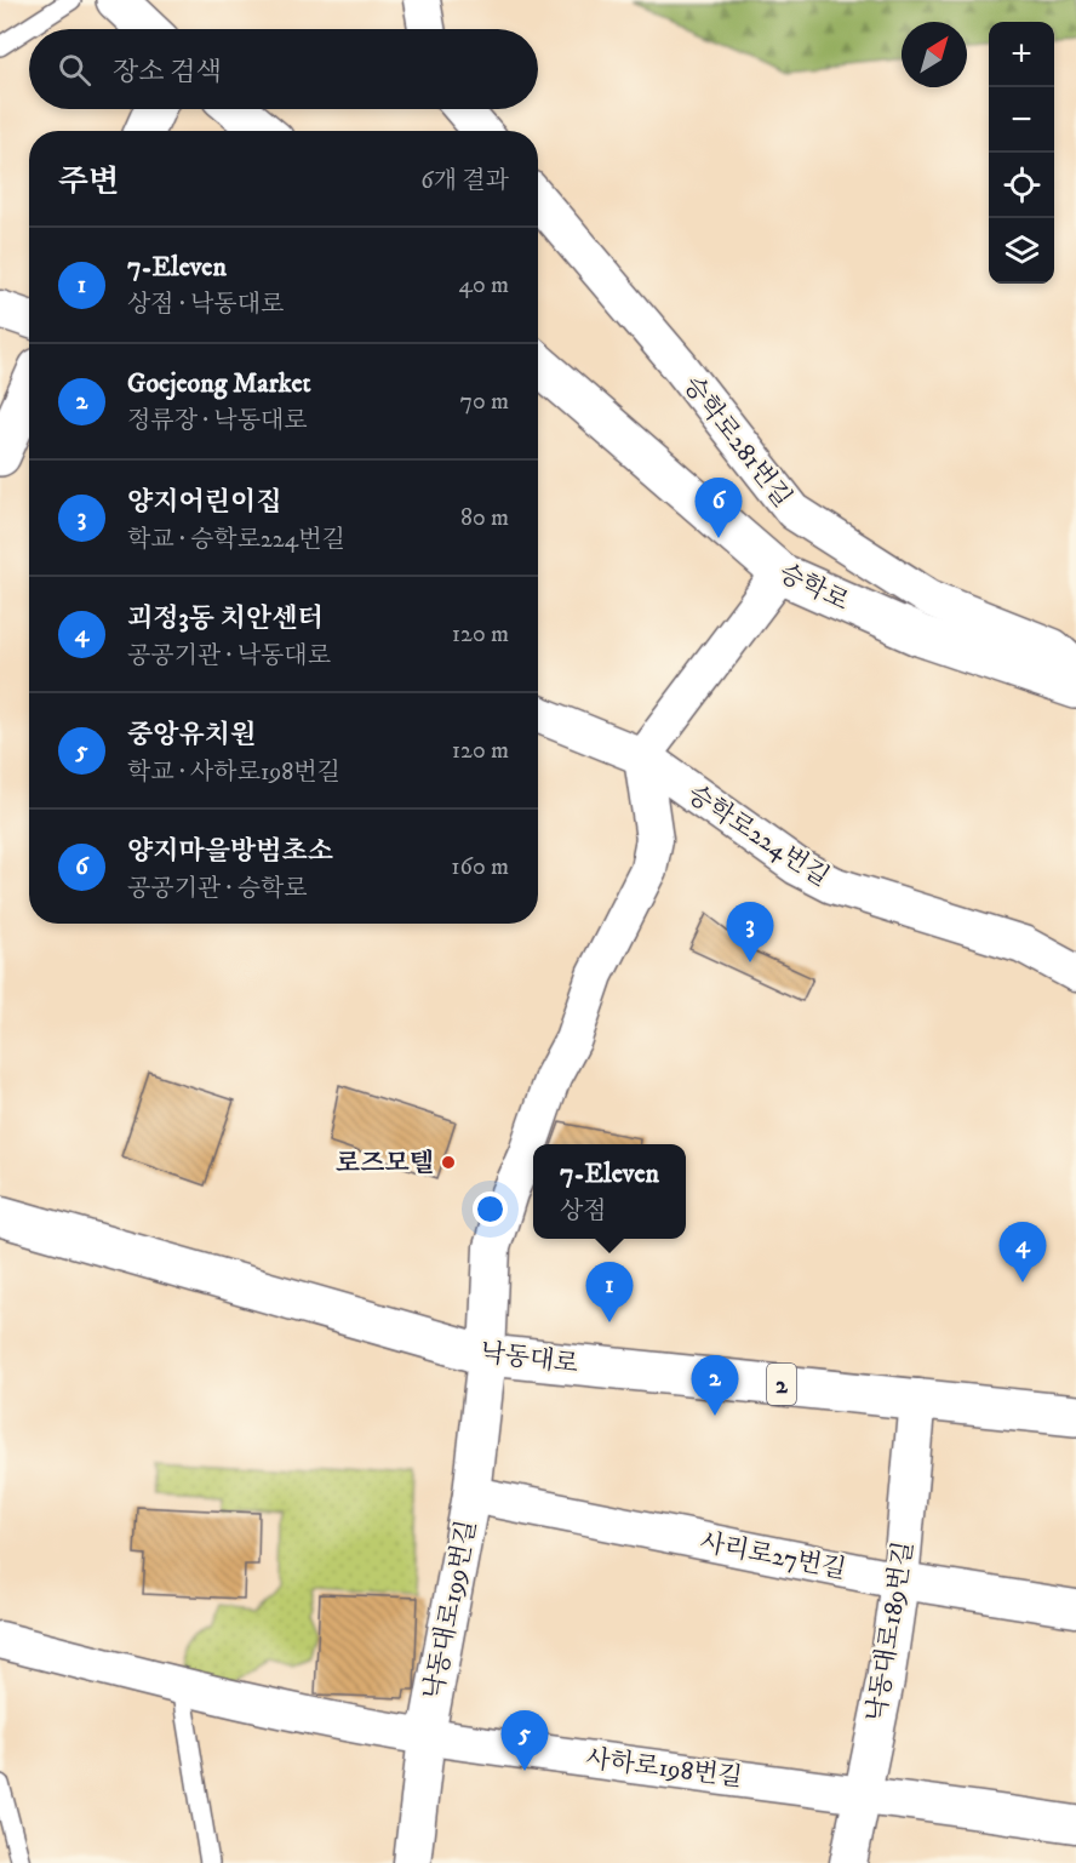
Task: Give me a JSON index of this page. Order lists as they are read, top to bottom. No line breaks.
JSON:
{"streets":{"main road":["승학로","낙동대로","2"],"street":["승학로281번길","승학로224번길","사리로27번길","낙동대로199번길","낙동대로189번길","사하로198번길"]},"crossings":[["승학로224번길","낙동대로199번길"],["낙동대로","낙동대로199번길"],["낙동대로","낙동대로189번길"],["사리로27번길","낙동대로199번길"],["사리로27번길","낙동대로189번길"],["낙동대로199번길","사하로198번길"],["낙동대로189번길","사하로198번길"]],"places":["로즈모텔"],"north":"top right","page":{"map_buttons":["+","−"],"search":"장소 검색","heading":["주변","6개 결과"],"list":[{"mark":"1","name":"7-Eleven","note":"상점 · 낙동대로","value":"40 m"},{"mark":"2","name":"Goejeong Market","note":"정류장 · 낙동대로","value":"70 m"},{"mark":"3","name":"양지어린이집","note":"학교 · 승학로224번길","value":"80 m"},{"mark":"4","name":"괴정3동 치안센터","note":"공공기관 · 낙동대로","value":"120 m"},{"mark":"5","name":"중앙유치원","note":"학교 · 사하로198번길","value":"120 m"},{"mark":"6","name":"양지마을방범초소","note":"공공기관 · 승학로","value":"160 m"}],"pins":["6","3","4","1","2","5"],"popup":["7-Eleven","상점"]}}
